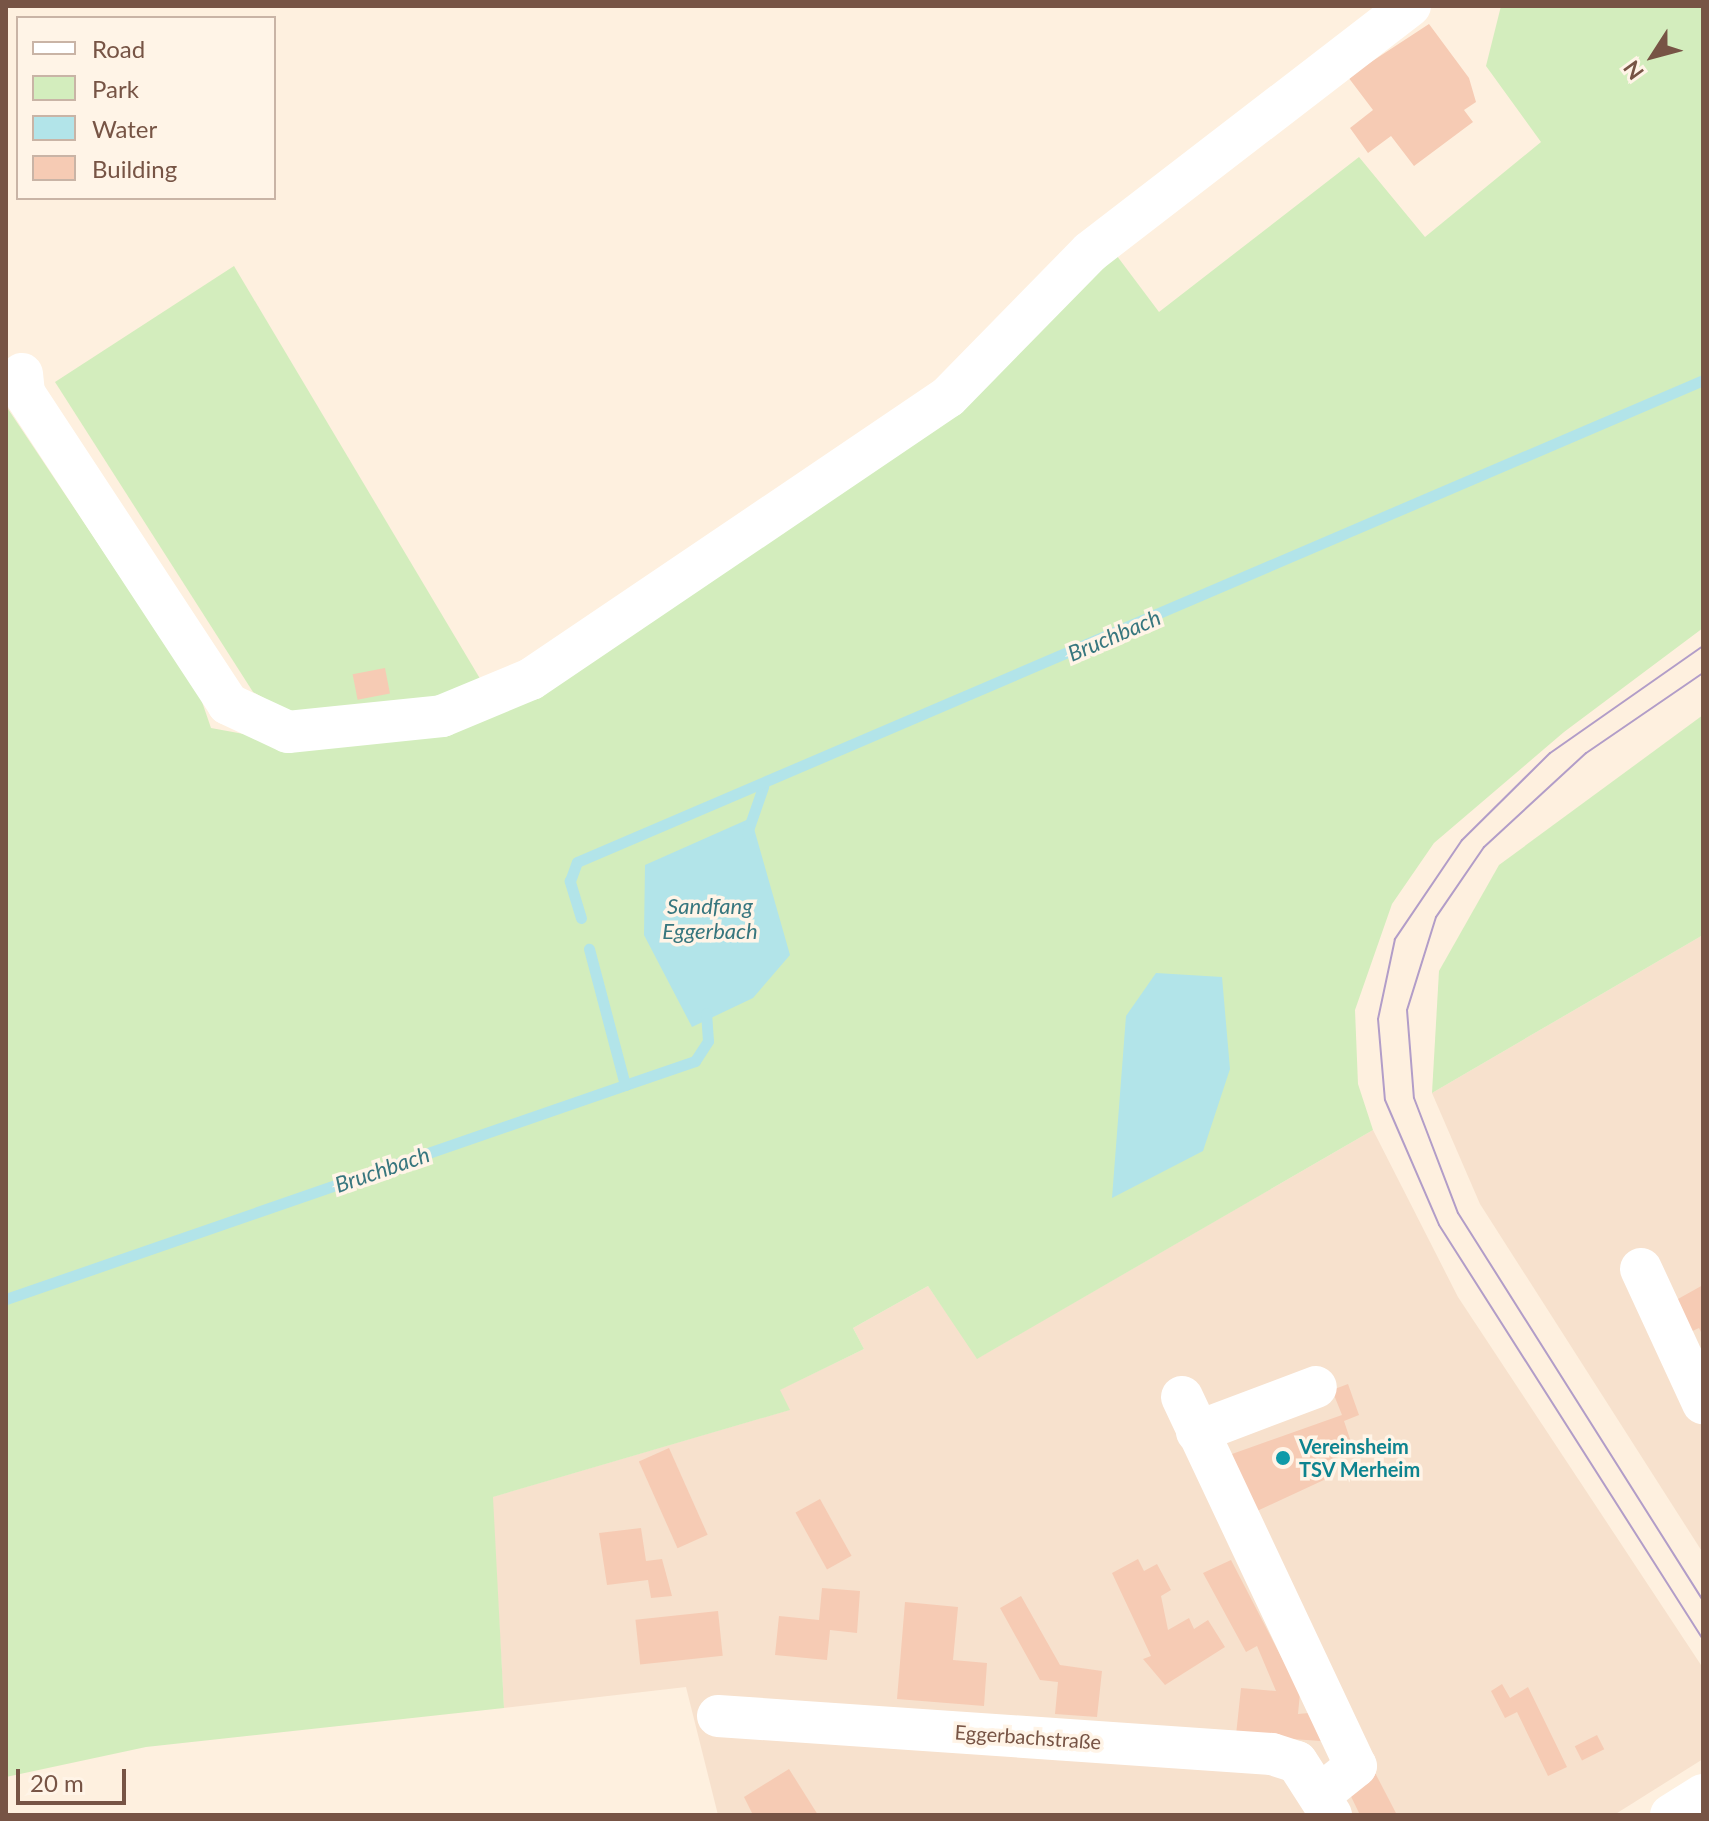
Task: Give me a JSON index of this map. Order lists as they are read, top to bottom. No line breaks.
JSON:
{"streets":{"street":["Eggerbachstraße"]},"water":["Bruchbach","Sandfang Eggerbach"],"places":["Vereinsheim TSV Merheim"],"legend":["Road","Park","Water","Building"],"scale_bar":"20 m","north":"bottom left"}
